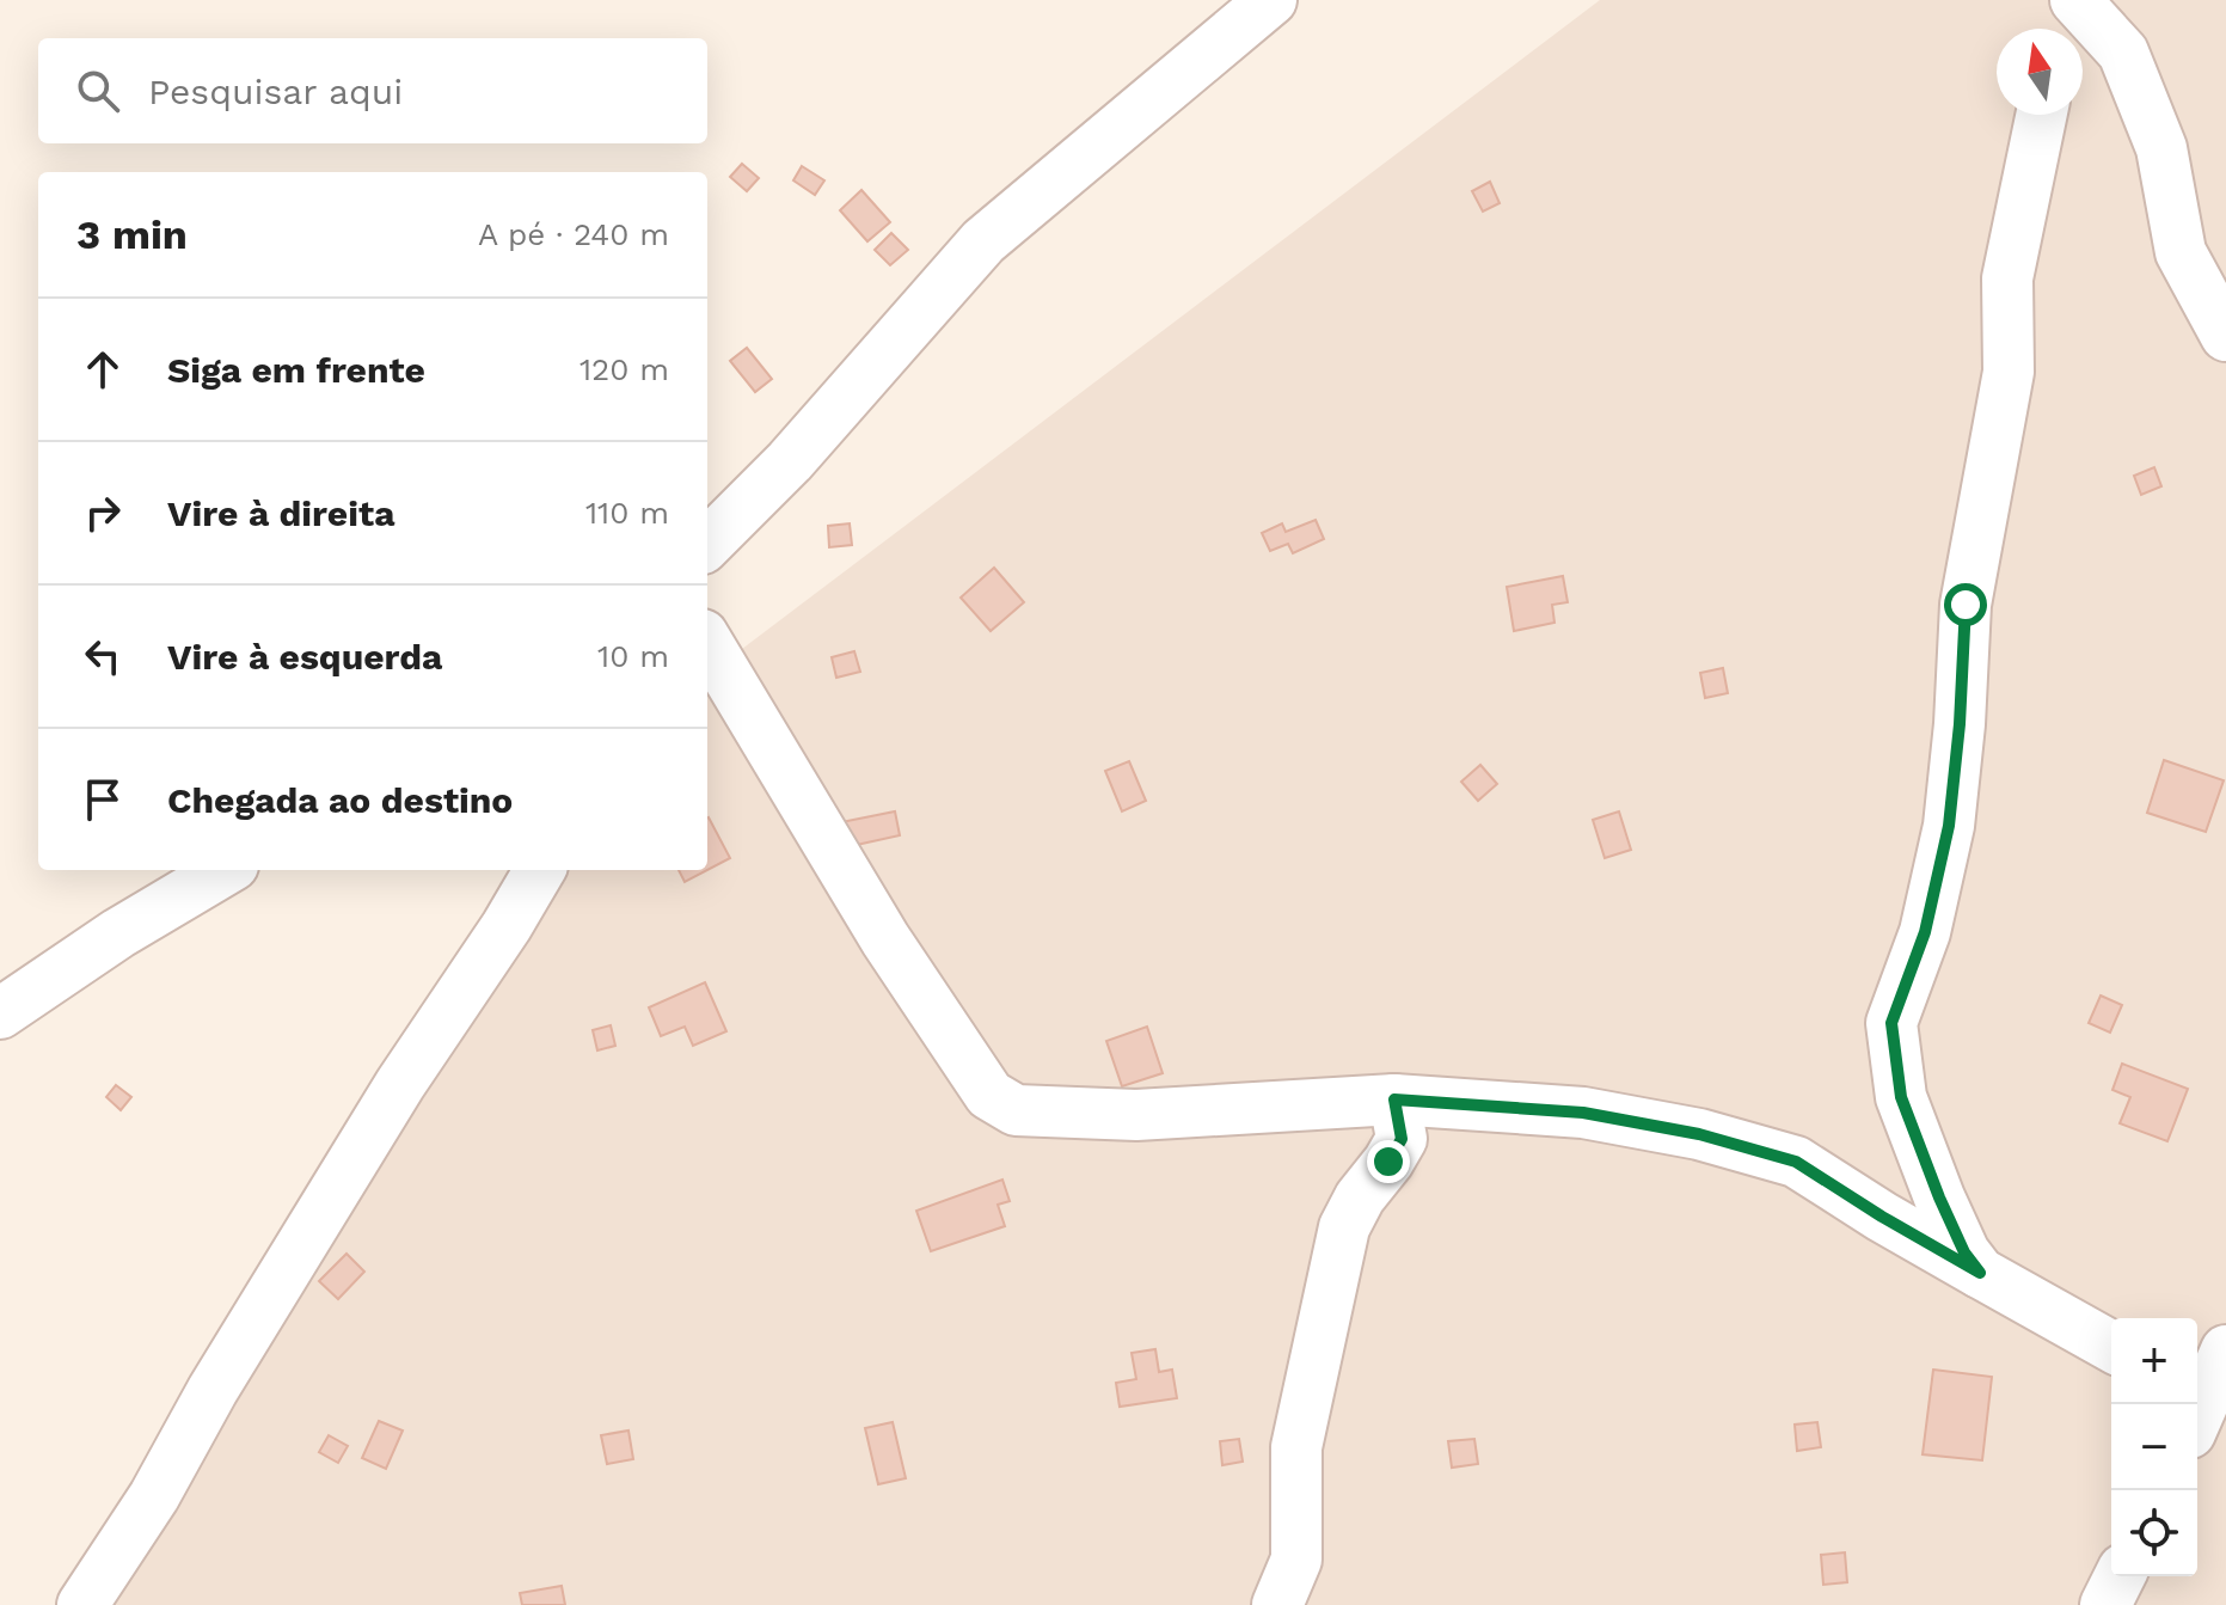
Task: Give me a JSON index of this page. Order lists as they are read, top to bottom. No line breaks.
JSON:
{"north":"top","page":{"search":"Pesquisar aqui","heading":["3 min","A pé · 240 m"],"list":[["Siga em frente","120 m"],["Vire à direita","110 m"],["Vire à esquerda","10 m"],"Chegada ao destino"],"map_buttons":["+","−"]}}
